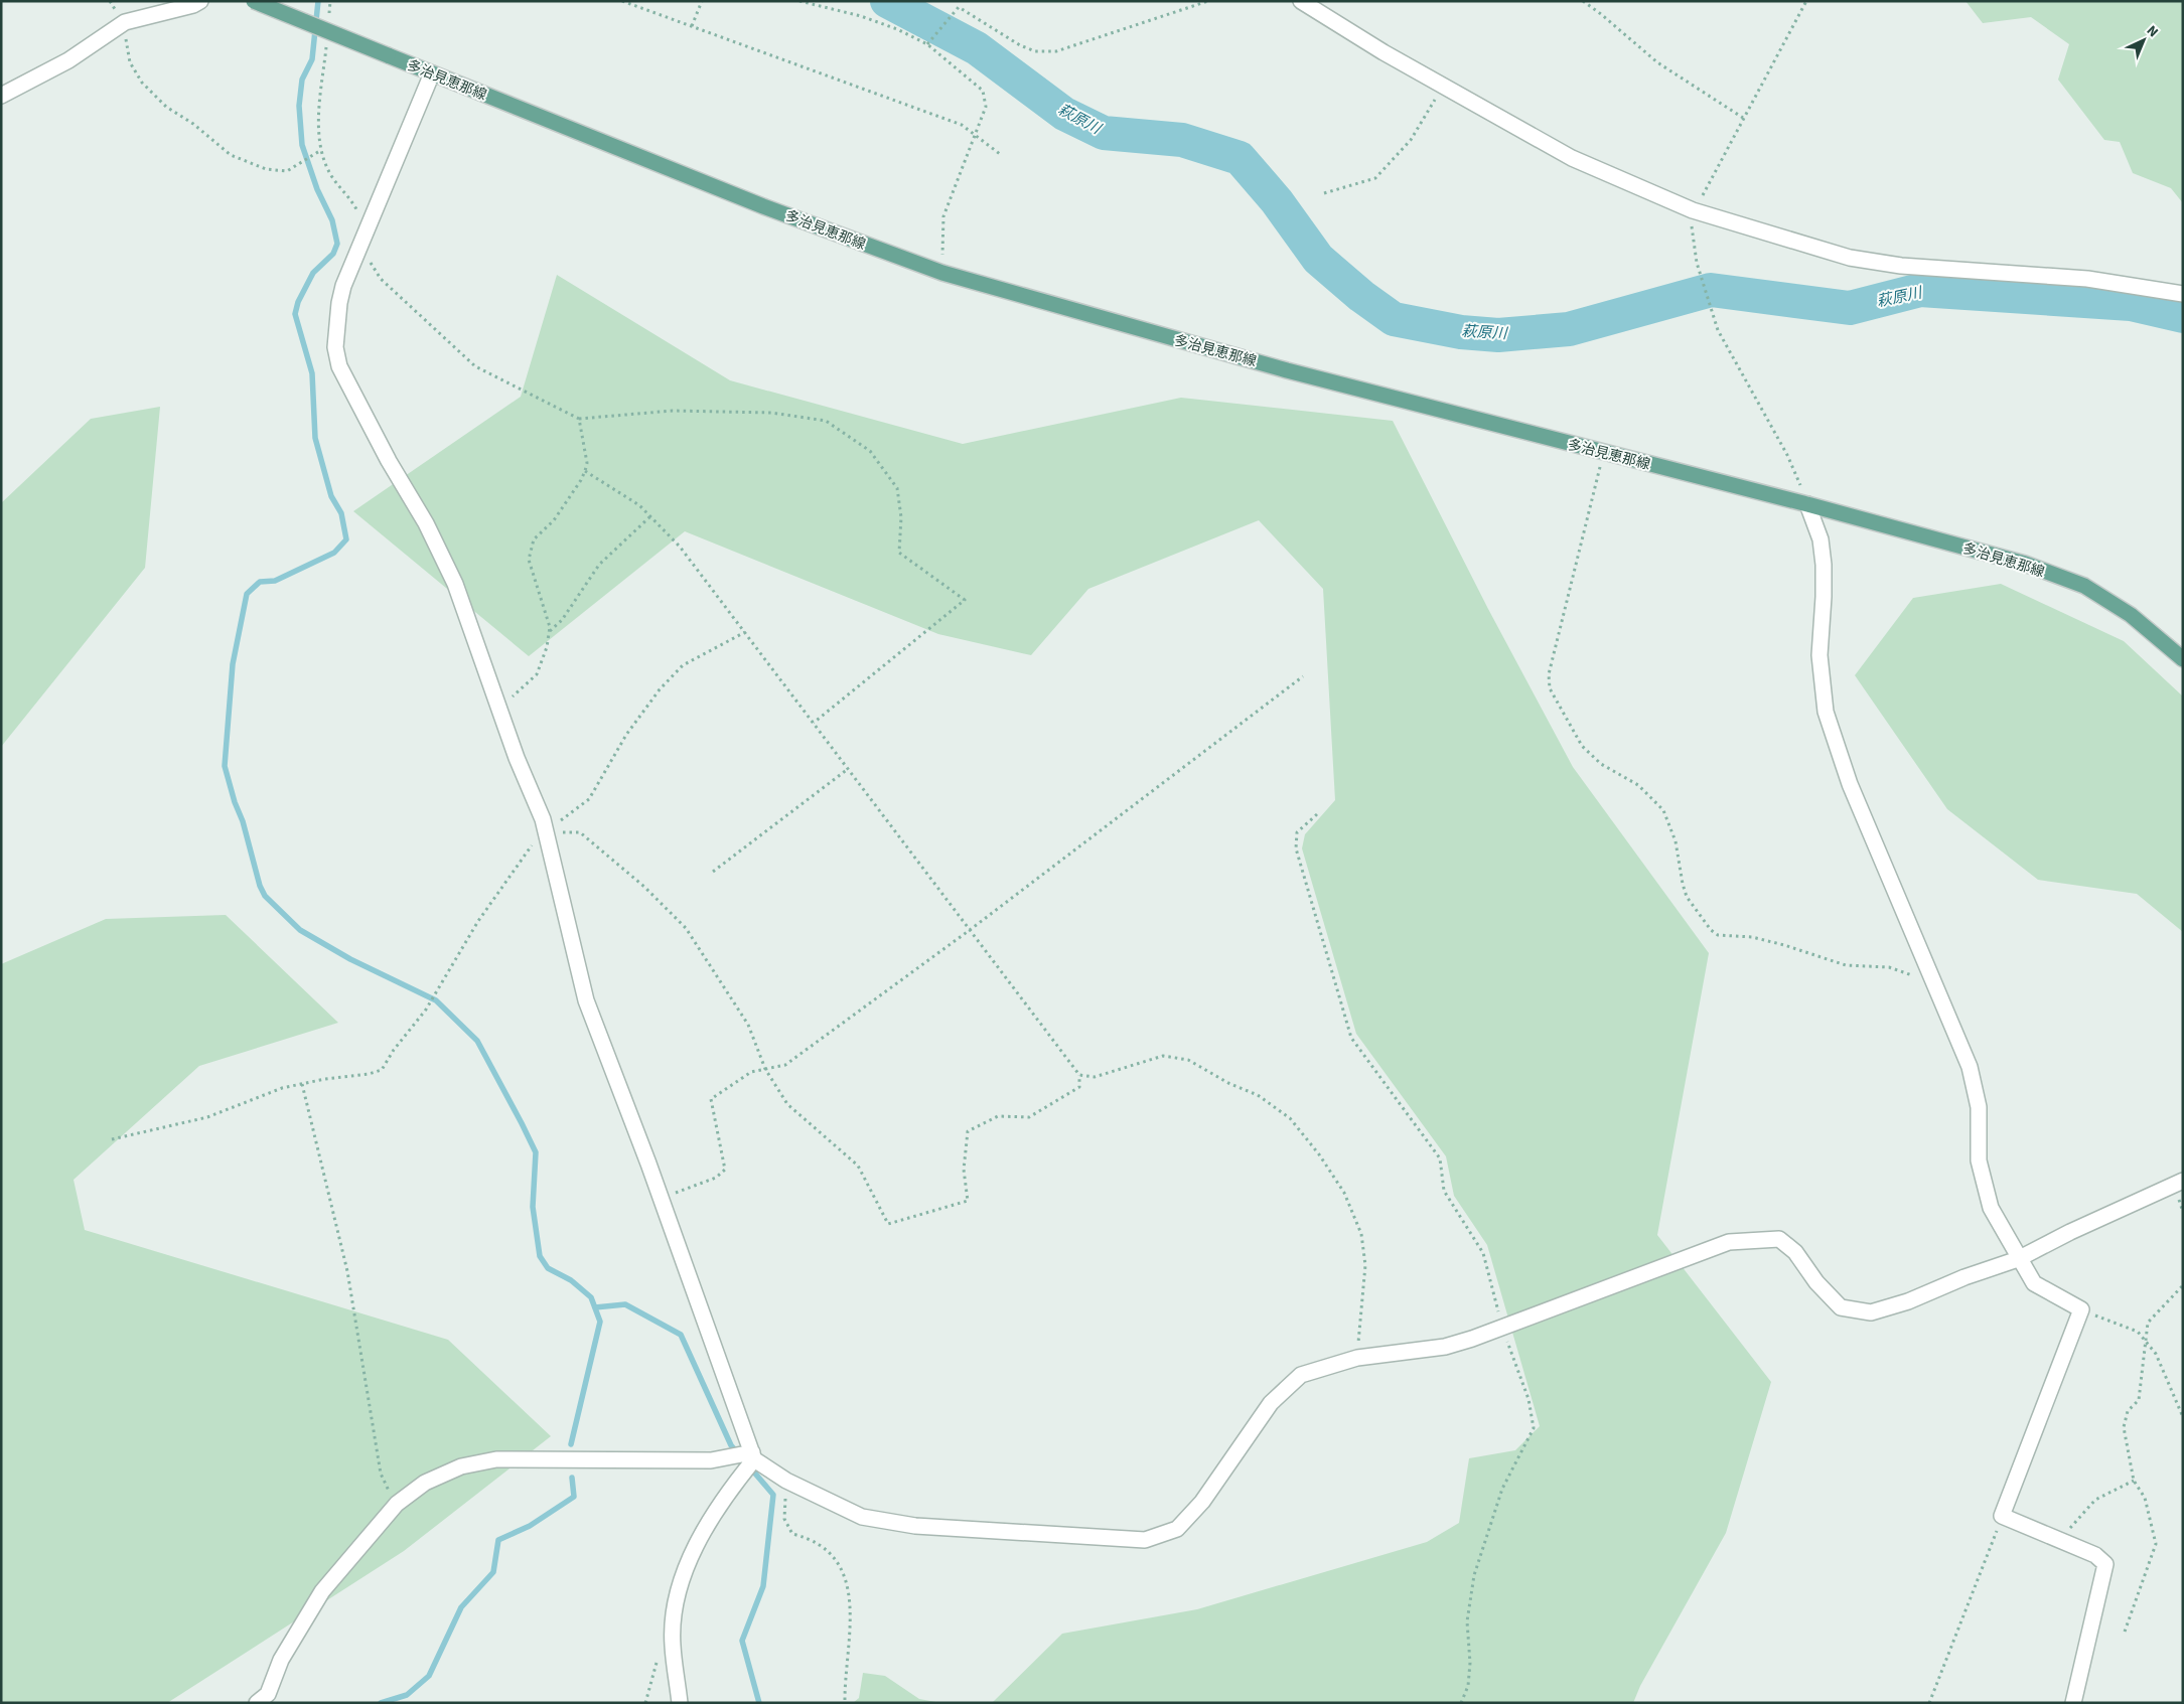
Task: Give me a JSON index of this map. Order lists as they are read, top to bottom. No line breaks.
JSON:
{"streets":{"main road":["多治見恵那線"]},"water":["萩原川"],"north":"top right"}
